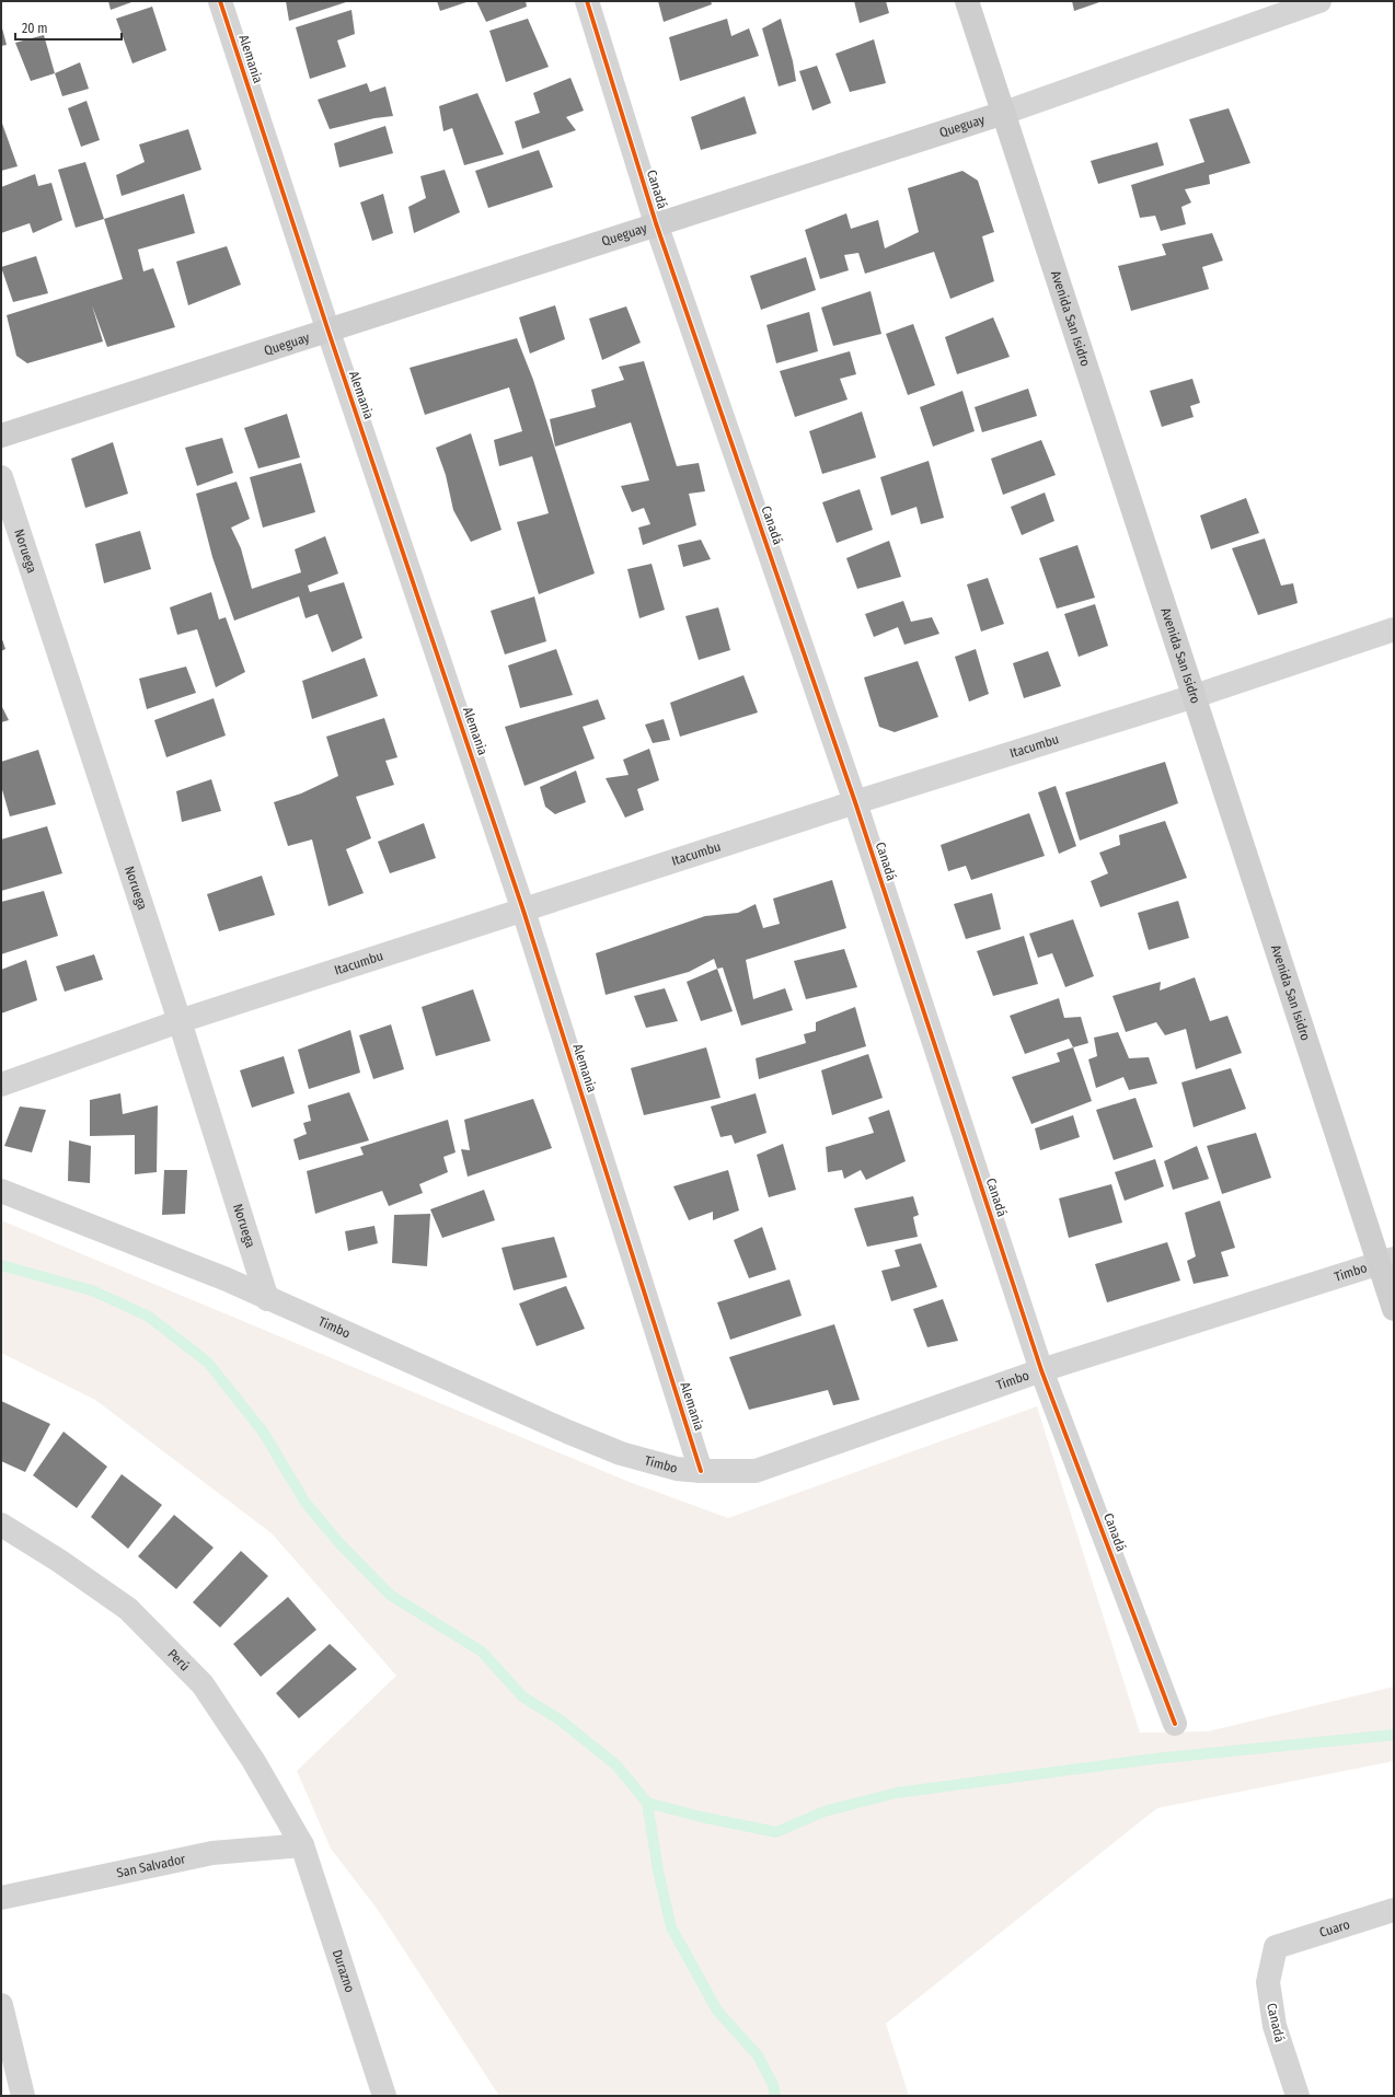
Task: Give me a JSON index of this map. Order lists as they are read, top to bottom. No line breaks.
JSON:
{"streets":{"street":["Alemania","Queguay","Canadá","Avenida San Isidro","Noruega","Itacumbu","Timbo","Perú","San Salvador","Cuaro","Durazno"]},"crossings":[["Alemania","Queguay"],["Alemania","Itacumbu"],["Alemania","Timbo"],["Queguay","Canadá"],["Queguay","Avenida San Isidro"],["Canadá","Itacumbu"],["Canadá","Timbo"],["Canadá","Cuaro"],["Avenida San Isidro","Itacumbu"],["Avenida San Isidro","Timbo"],["Noruega","Itacumbu"],["Noruega","Timbo"],["Perú","San Salvador"],["Perú","Durazno"],["San Salvador","Durazno"]],"scale_bar":"20 m"}
